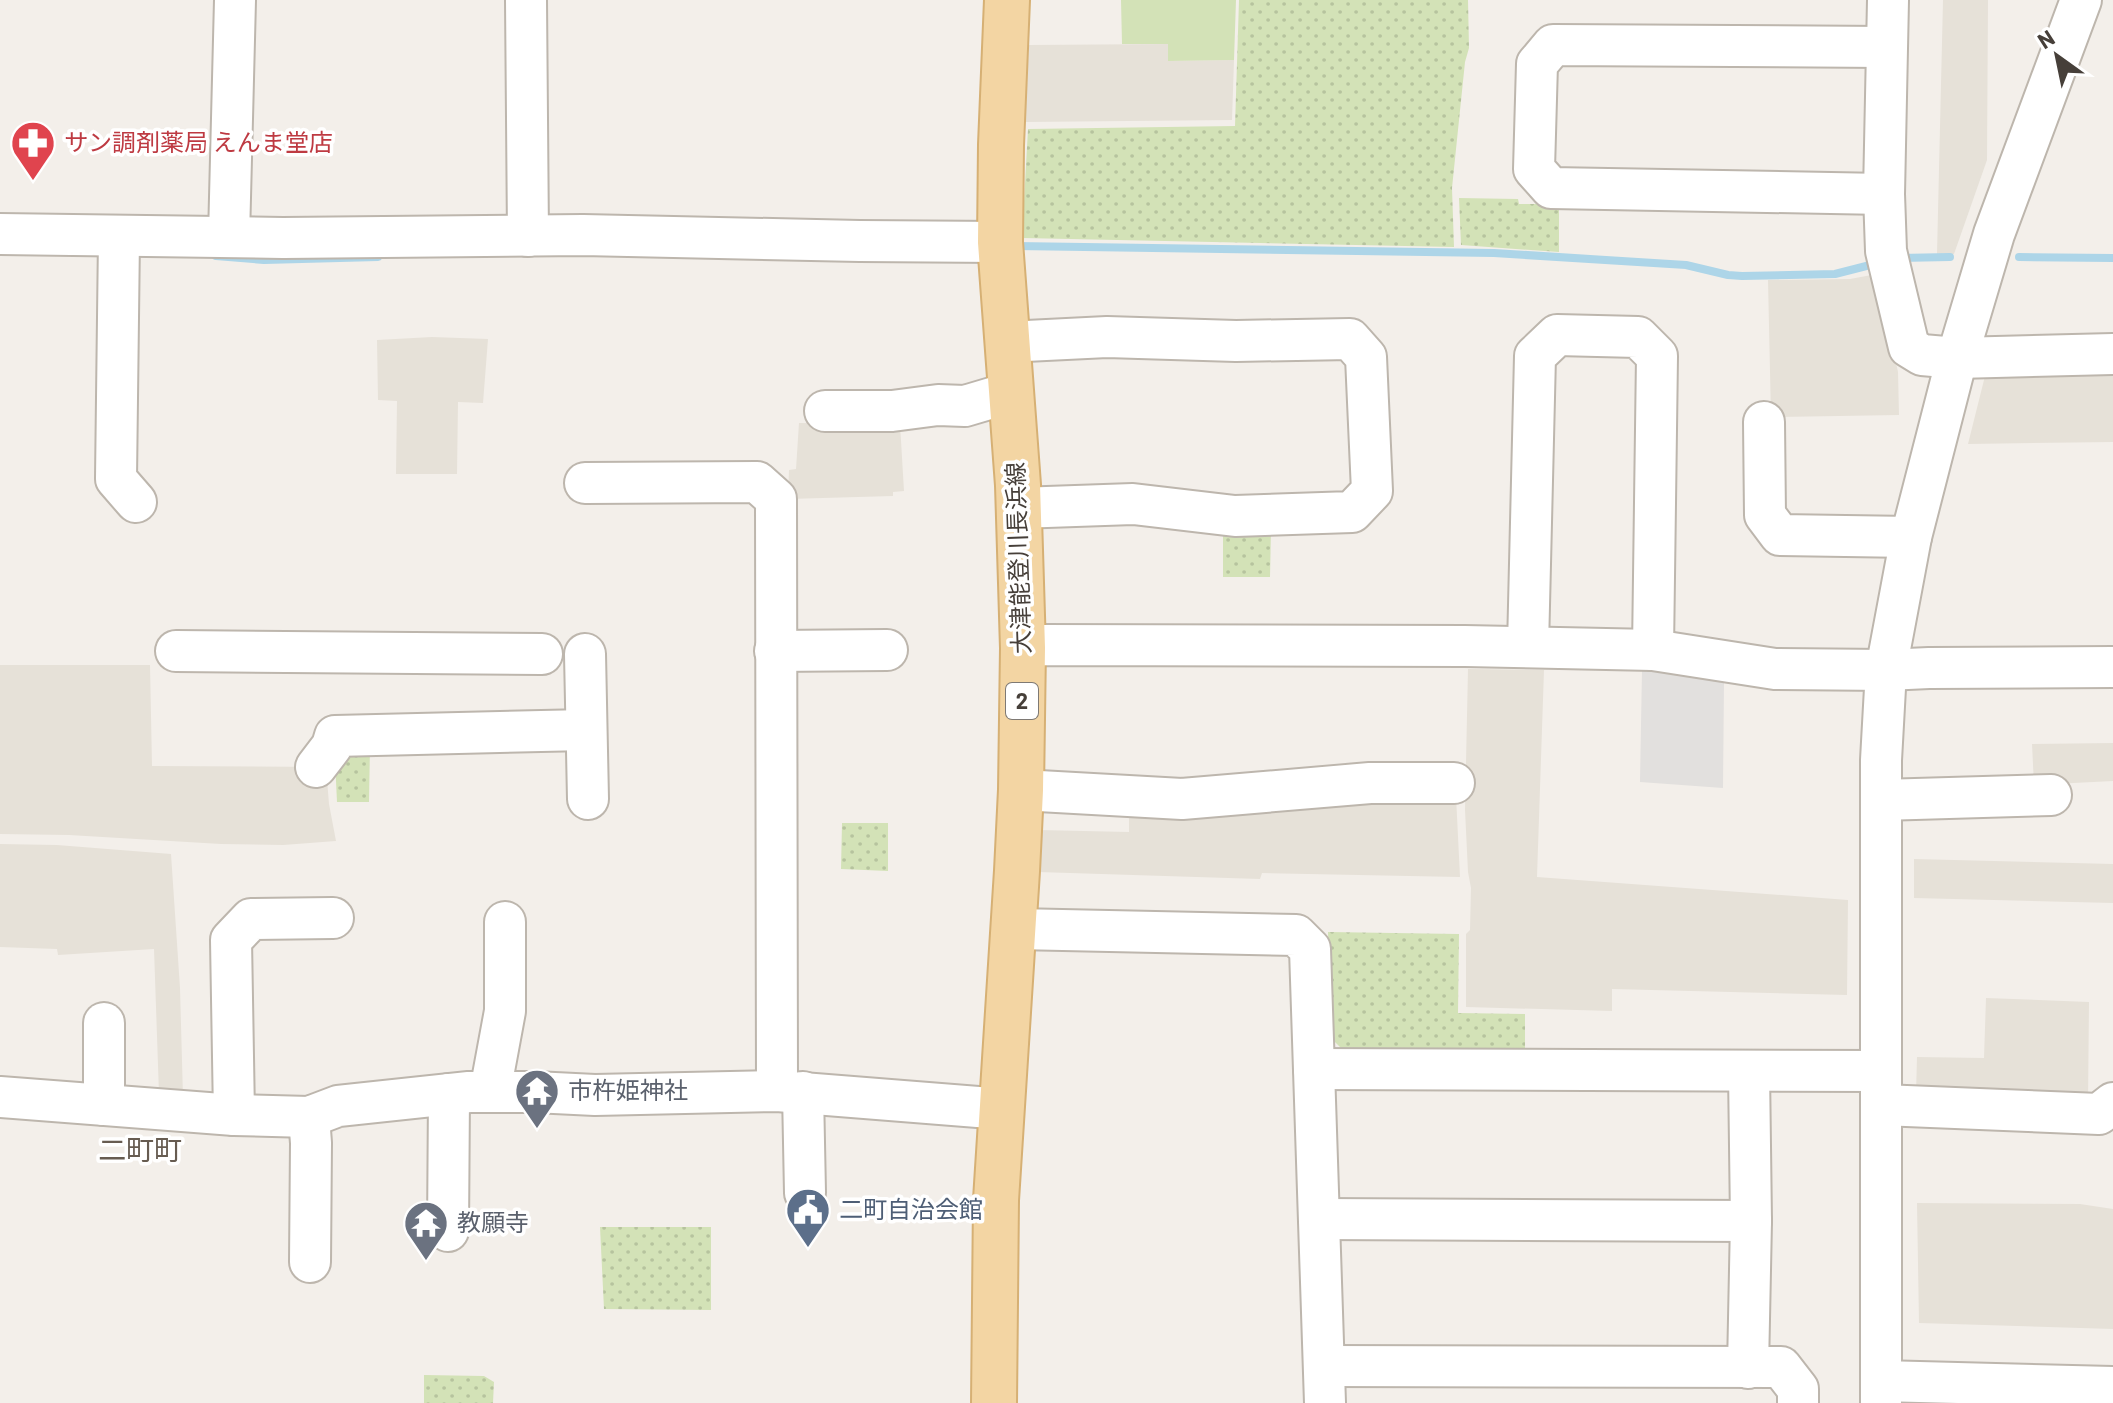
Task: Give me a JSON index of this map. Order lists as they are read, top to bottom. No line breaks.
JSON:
{"streets":{"main road":["大津能登川長浜線","2"]},"districts":["二町町"],"places":{"pharmacy":["サン調剤薬局 えんま堂店"],"temple":["市杵姫神社","教願寺"],"public building":["二町自治会館"]},"north":"top left"}
